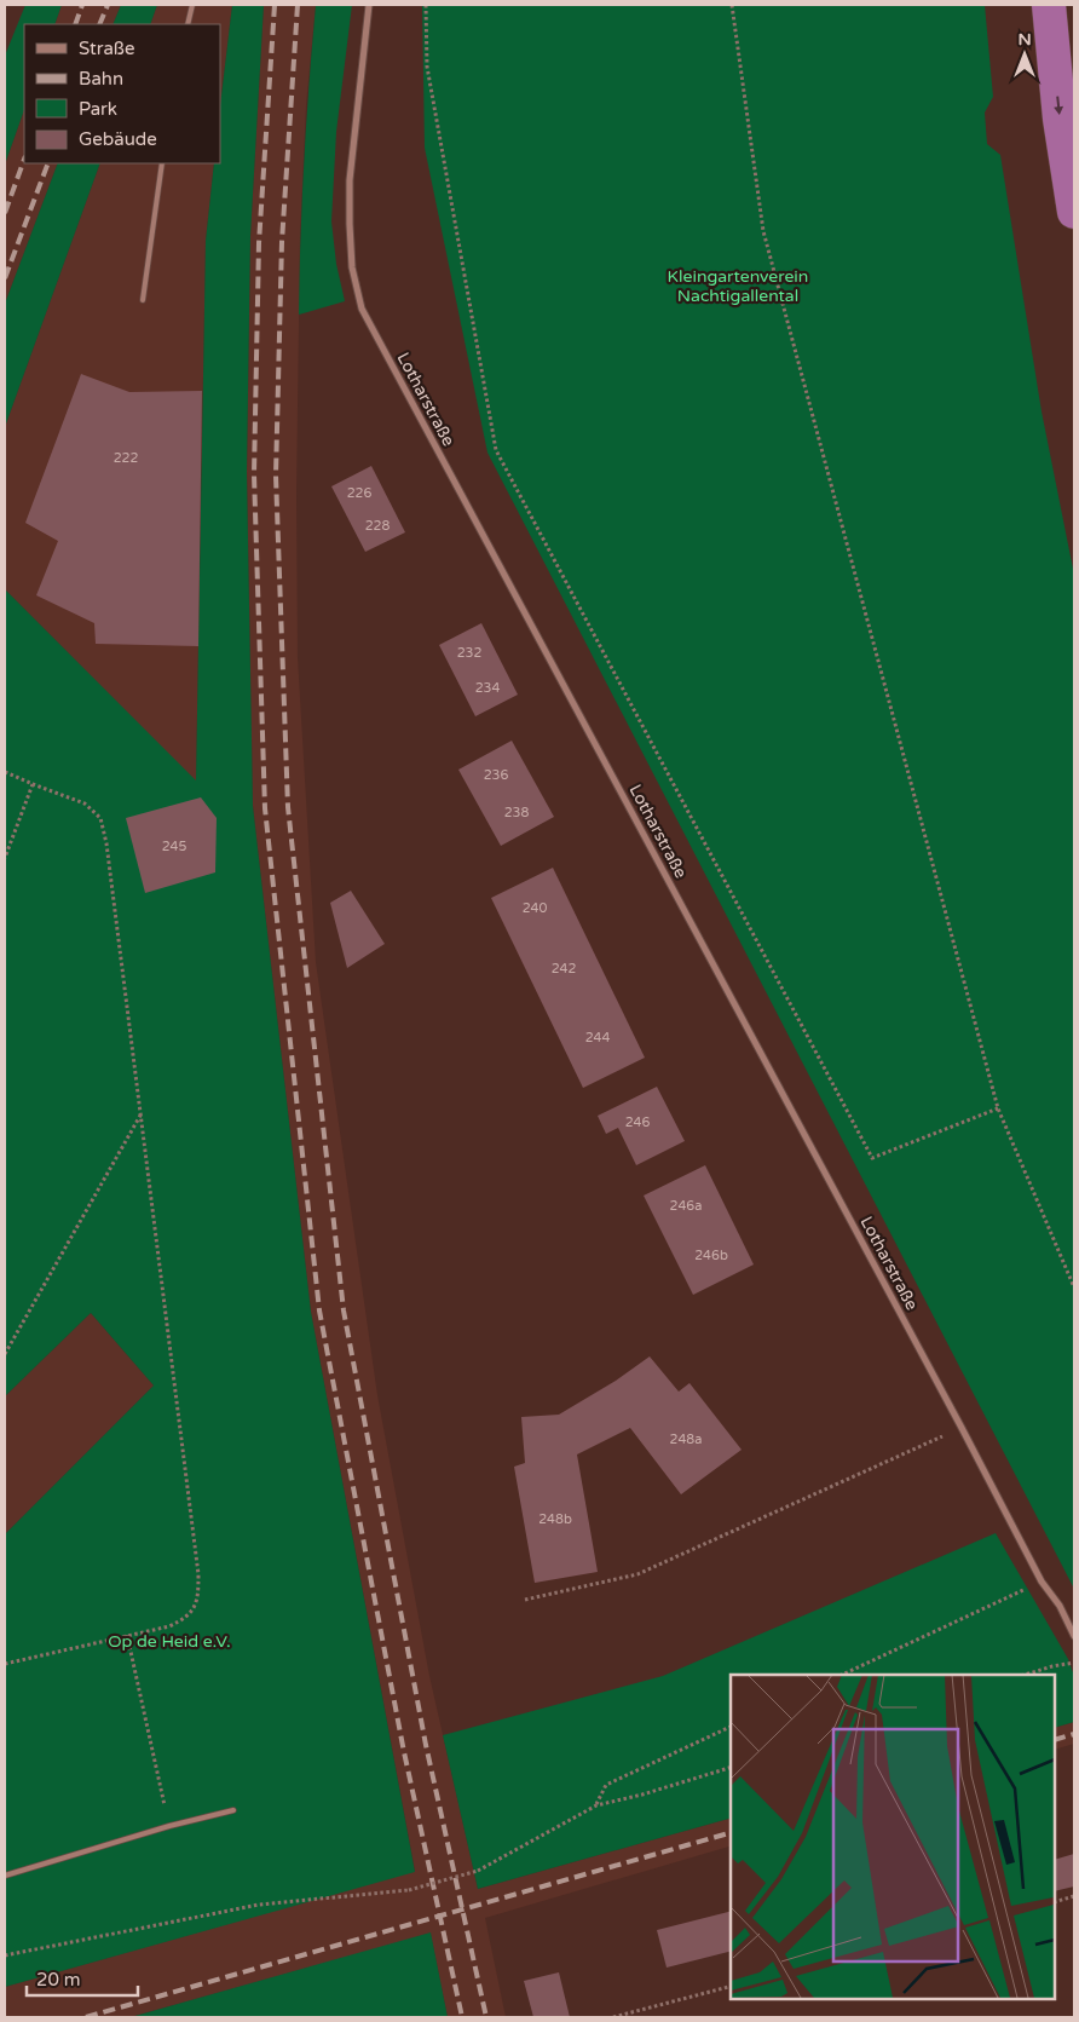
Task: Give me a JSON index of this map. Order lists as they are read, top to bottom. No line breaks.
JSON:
{"streets":{"street":["Lotharstraße"]},"parks":["Kleingartenverein Nachtigallental","Op de Heid e.V."],"house_numbers":["222","226","228","232","234","236","238","245","240","242","244","246","246a","246b","248a","248b"],"legend":["Straße","Bahn","Park","Gebäude"],"scale_bar":"20 m","north":"top"}
